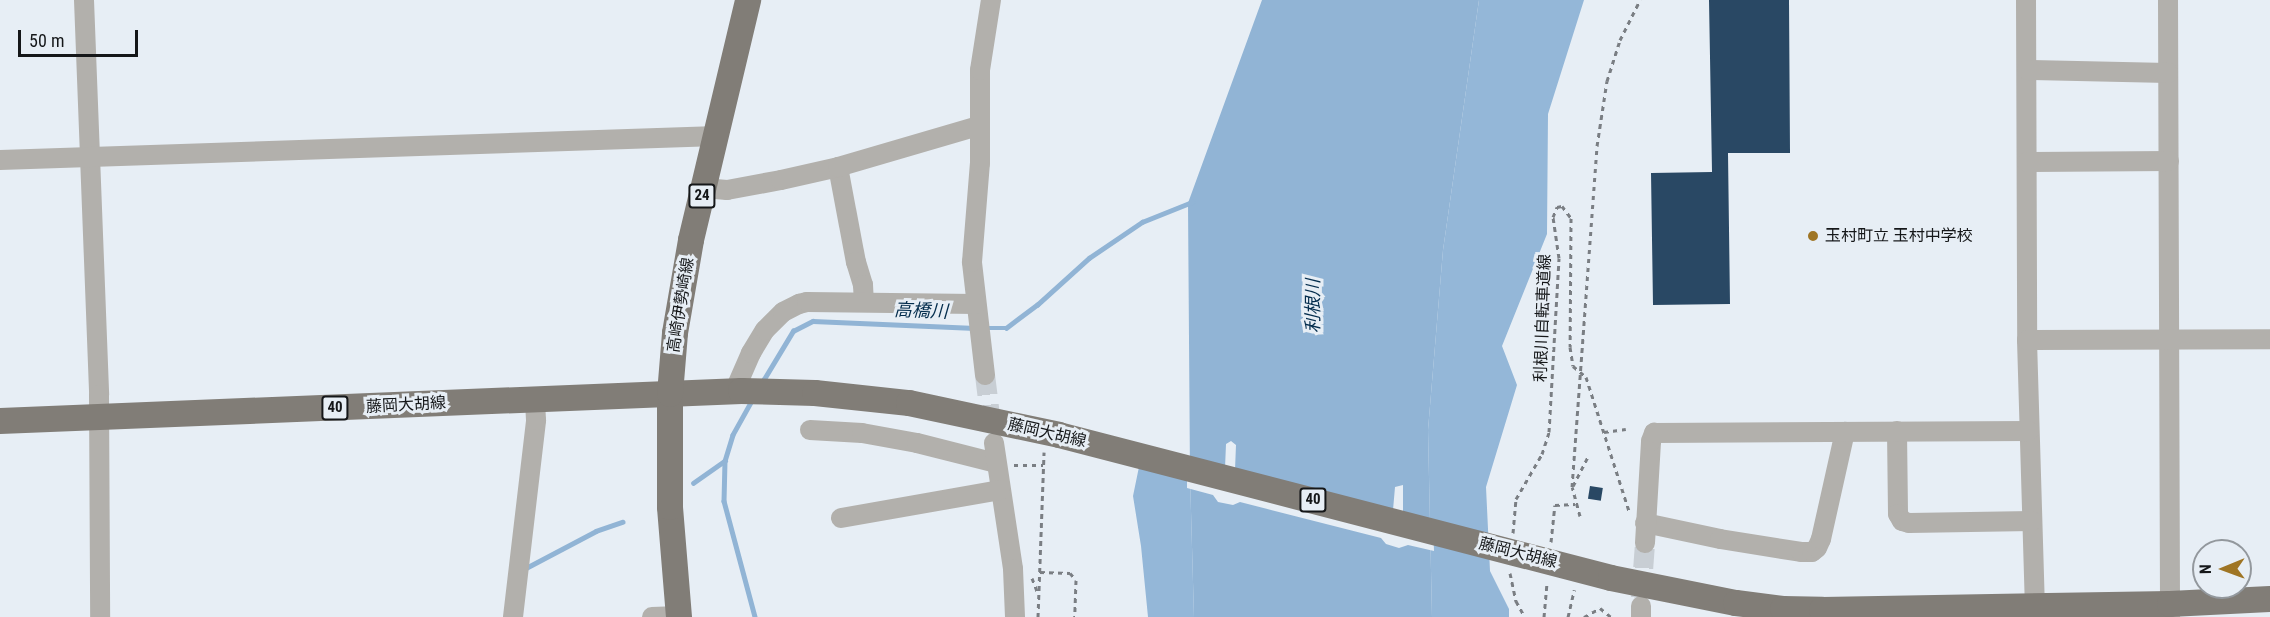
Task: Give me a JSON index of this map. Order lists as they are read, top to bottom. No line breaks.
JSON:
{"streets":{"main road":["24","高崎伊勢崎線","藤岡大胡線","40"],"path":["利根川自転車道線"]},"crossings":[["高崎伊勢崎線","藤岡大胡線"]],"water":["利根川","高橋川"],"places":["玉村町立 玉村中学校"],"scale_bar":"50 m","north":"left"}
